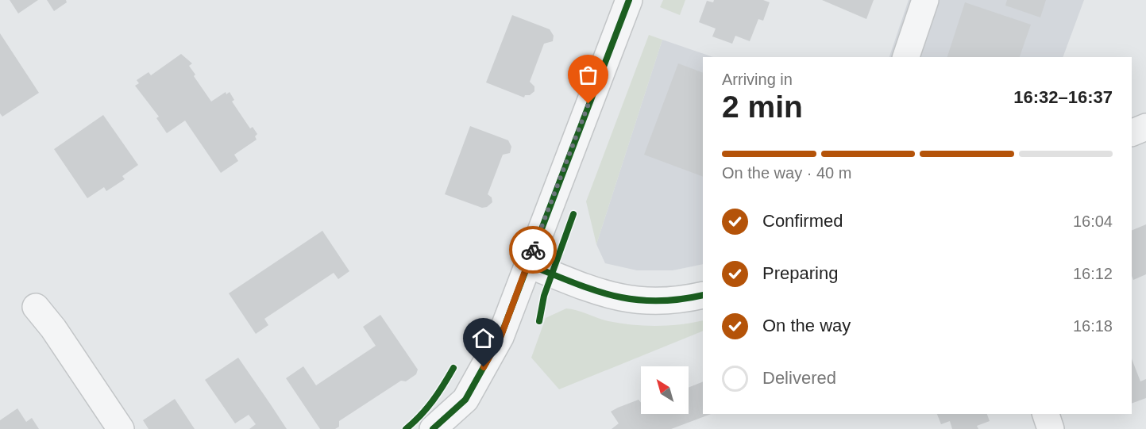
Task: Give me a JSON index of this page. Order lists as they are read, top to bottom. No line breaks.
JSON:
{"north":"top left","page":{"heading":["2 min","Arriving in","16:32–16:37"],"bar":"On the way · 40 m","list":[["Confirmed","16:04"],["Preparing","16:12"],["On the way","16:18"],"Delivered"]}}
